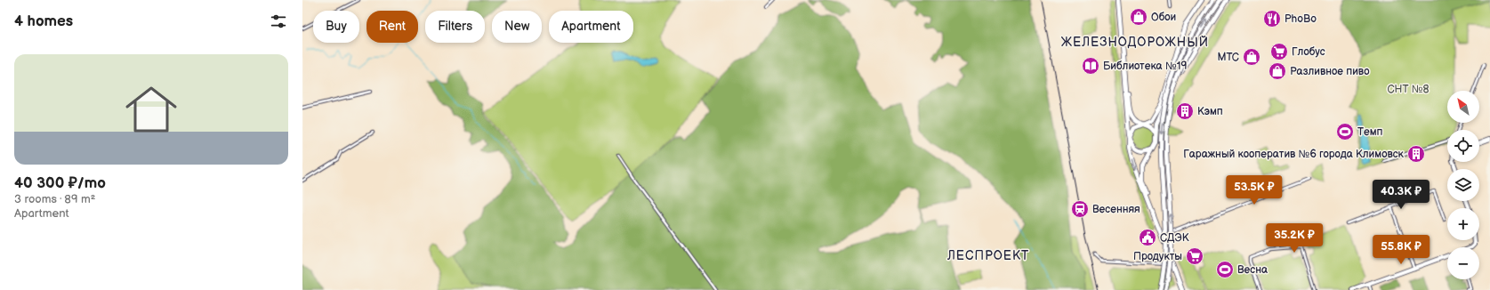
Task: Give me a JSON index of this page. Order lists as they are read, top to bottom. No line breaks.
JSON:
{"districts":["ЖЕЛЕЗНОДОРОЖНЫЙ","ЛЕСПРОЕКТ"],"parks":["СНТ №8"],"places":{"shop":["Обои","МТС","Разливное пиво"],"restaurant":["PhoBo"],"supermarket":["Глобус","Продукты"],"library":["Библиотека №19"],"building":["Кэмп","Гаражный кооператив №6 города Климовск"],"sports":["Темп","Весна"],"station":["Весенняя"],"public building":["СДЭК"]},"north":"top left","page":{"heading":"4 homes","chip":["Buy","Rent","Filters","New","Apartment"],"list":[{"name":"40 300 ₽/mo","note":"3 rooms · 89 m² · Apartment"}],"map_buttons":["+","−"],"price":["53.5K ₽","40.3K ₽","35.2K ₽","55.8K ₽"]}}
